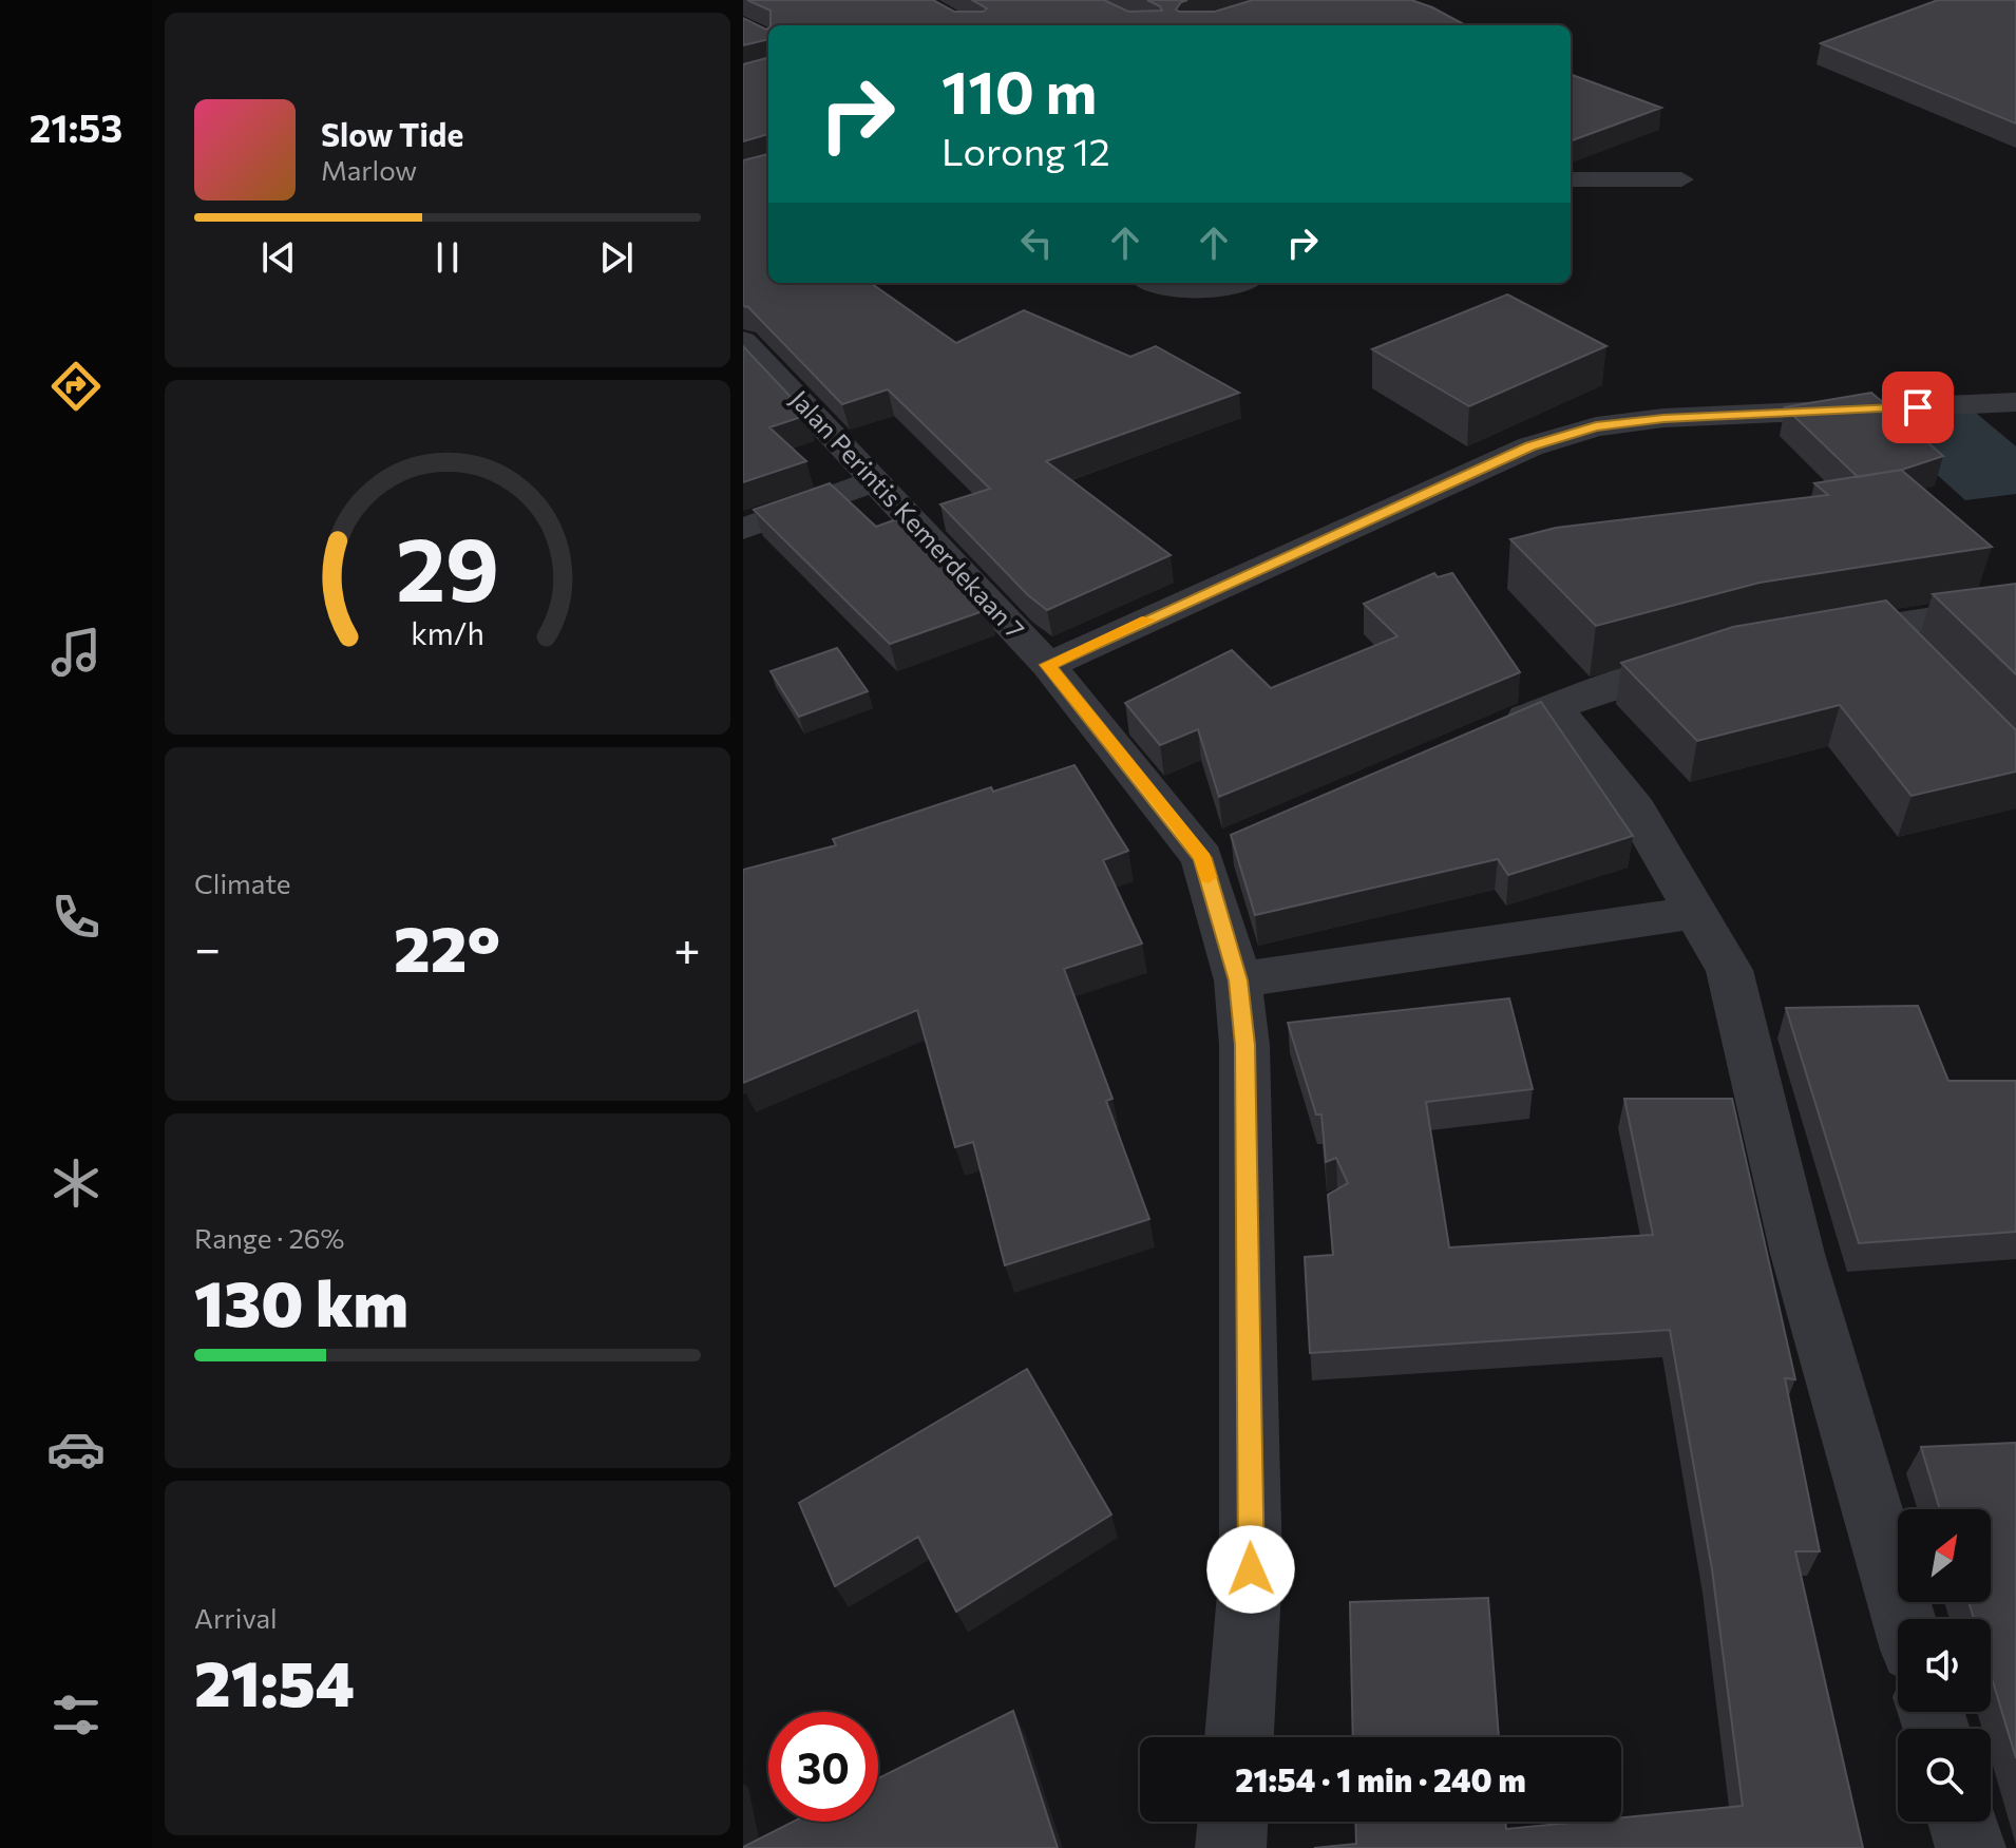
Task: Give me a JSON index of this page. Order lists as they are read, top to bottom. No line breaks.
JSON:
{"streets":{"street":["Jalan Perintis Kemerdekaan 7"]},"north":"top right","page":{"tabs":"21:53","turn":["110 m","Lorong 12"],"song":["Slow Tide","Marlow"],"tile":["Climate",["Range · 26%","130 km"],["Arrival","21:54"]],"heat":["−","22°","+"],"limit":"30","trip":"21:54 · 1 min · 240 m","gauge":["29","km/h"]}}
